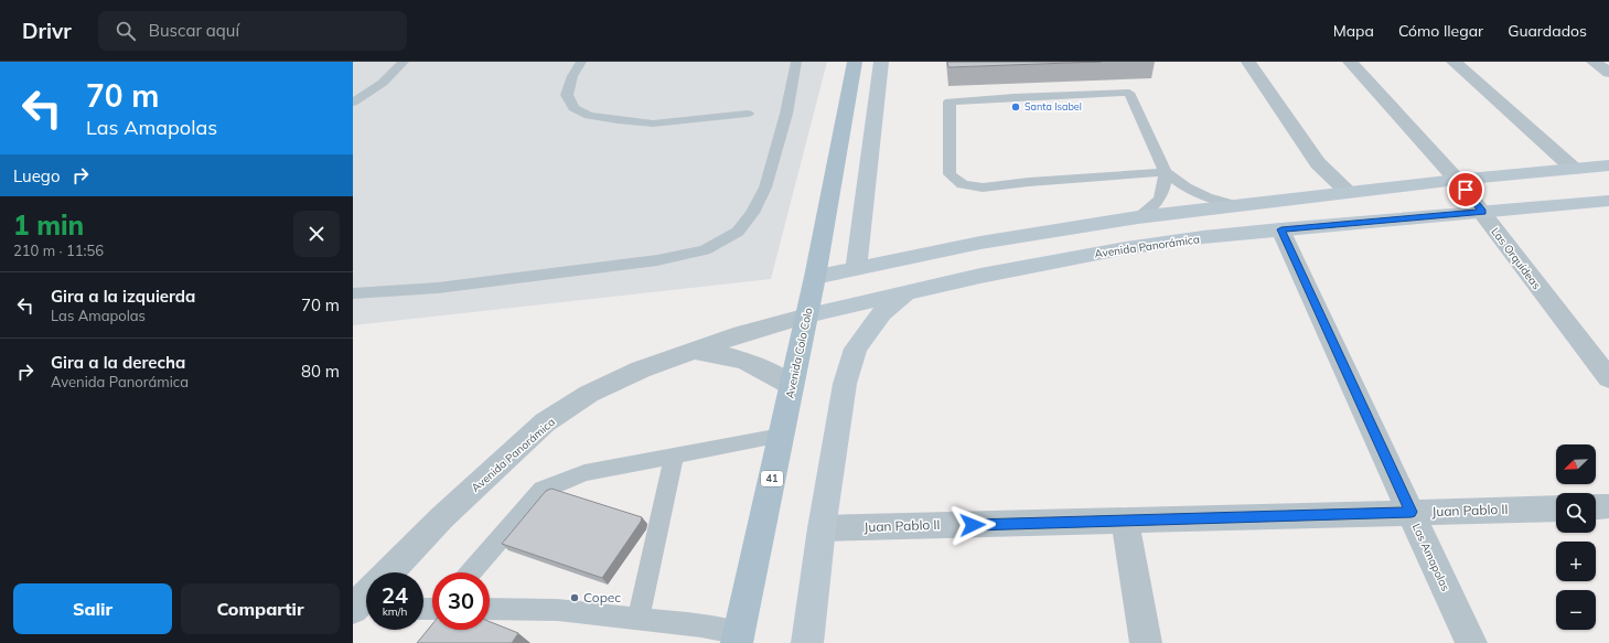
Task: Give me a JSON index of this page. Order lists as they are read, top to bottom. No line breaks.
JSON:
{"streets":{"main road":["Avenida Colo Colo","41"],"street":["Avenida Panorámica","Las Orquídeas","Juan Pablo II","Las Amapolas"]},"crossings":[["Avenida Panorámica","Las Orquídeas"],["Avenida Panorámica","Avenida Colo Colo"],["Avenida Panorámica","Las Amapolas"],["Juan Pablo II","Las Amapolas"]],"places":["Santa Isabel","Copec"],"north":"bottom left","page":{"header":"Drivr","search":"Buscar aquí","nav":["Mapa","Cómo llegar","Guardados"],"turn":["70 m","Las Amapolas"],"then":"Luego","heading":["1 min","210 m · 11:56"],"list":[{"name":"Gira a la izquierda","note":"Las Amapolas","value":"70 m"},{"name":"Gira a la derecha","note":"Avenida Panorámica","value":"80 m"}],"map_buttons":["+","−"],"speed":"24 km/h","limit":"30","buttons":["Salir","Compartir"]}}
